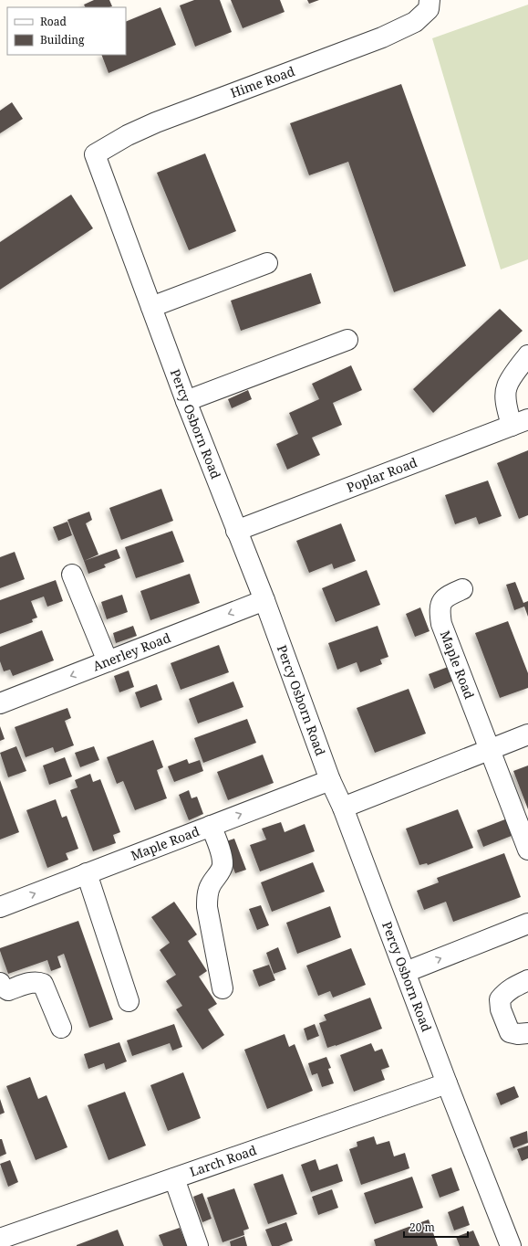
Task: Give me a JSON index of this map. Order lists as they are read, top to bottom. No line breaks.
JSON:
{"streets":{"street":["Hime Road","Percy Osborn Road","Poplar Road","Anerley Road","Maple Road","Larch Road"]},"crossings":[["Hime Road","Percy Osborn Road"],["Percy Osborn Road","Poplar Road"],["Percy Osborn Road","Anerley Road"],["Percy Osborn Road","Maple Road"],["Percy Osborn Road","Larch Road"]],"one_way":["Anerley Road"],"legend":["Road","Building"],"scale_bar":"20 m"}
